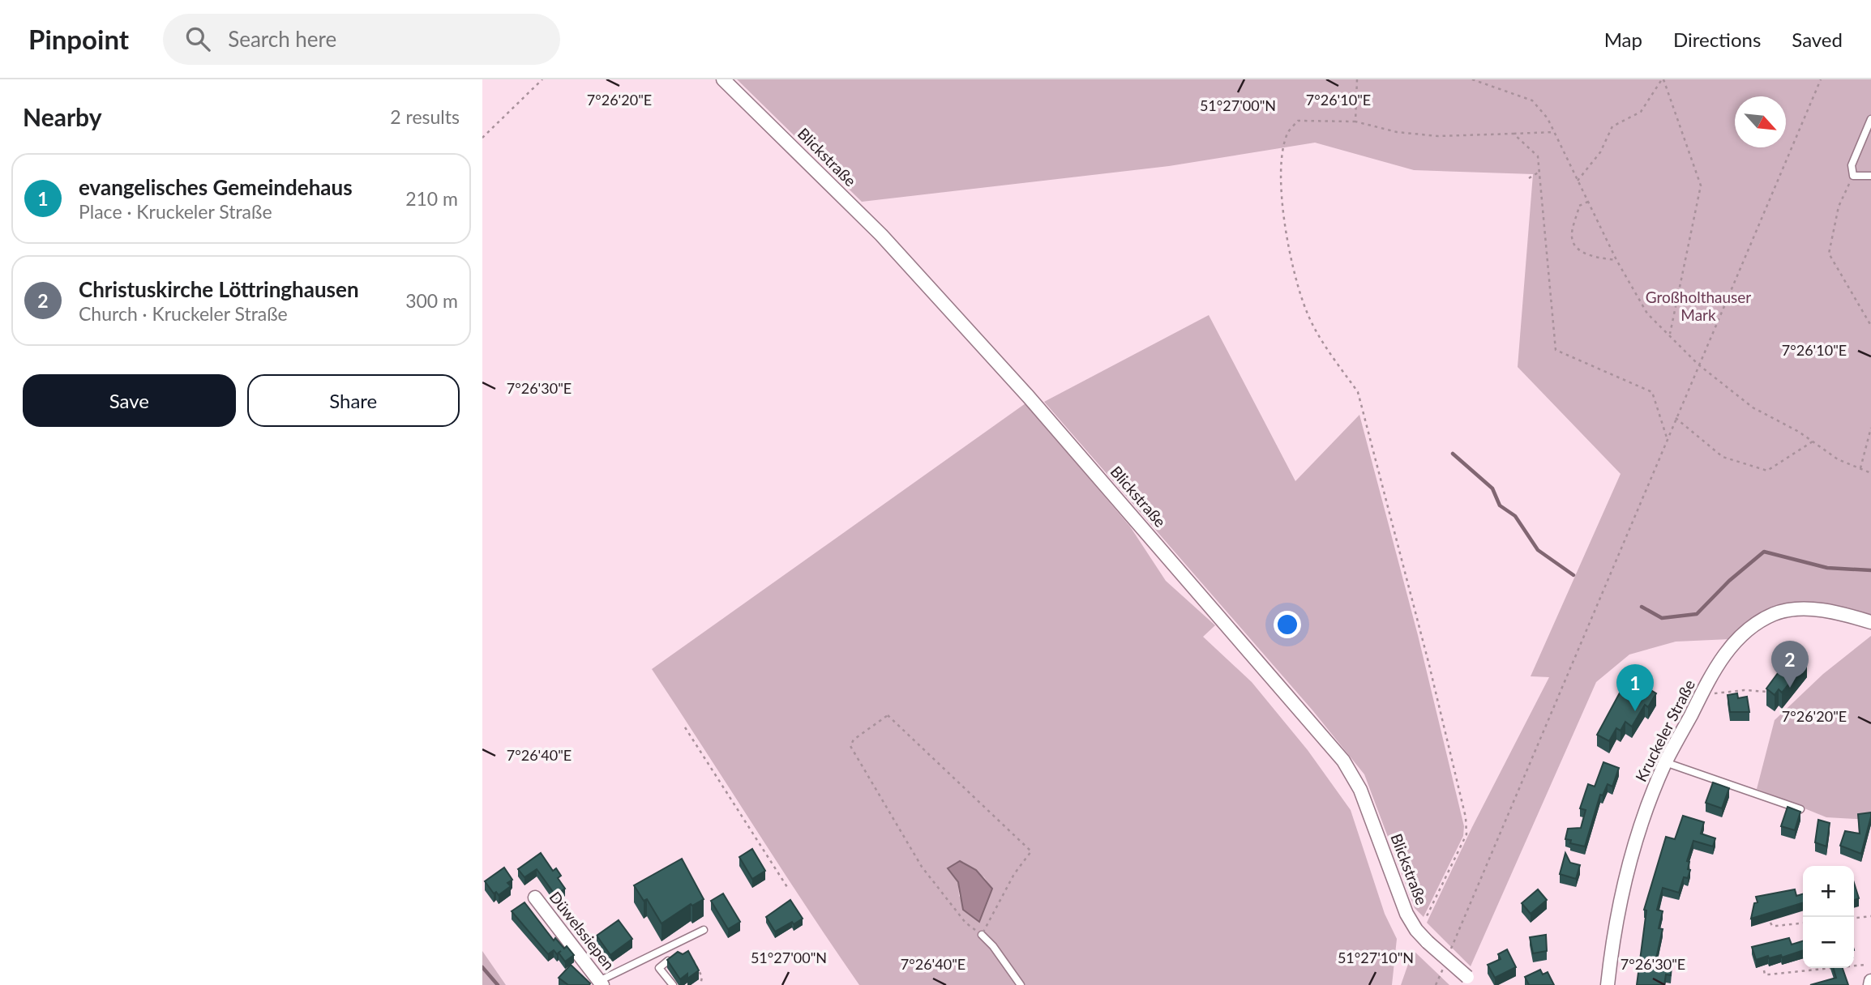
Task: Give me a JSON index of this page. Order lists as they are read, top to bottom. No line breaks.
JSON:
{"streets":{"street":["Blickstraße","Kruckeler Straße","Düwelssiepen"]},"parks":["Großholthauser Mark"],"north":"bottom right","page":{"header":"Pinpoint","search":"Search here","nav":["Map","Directions","Saved"],"heading":["Nearby","2 results"],"list":[{"mark":"1","name":"evangelisches Gemeindehaus","note":"Place · Kruckeler Straße","value":"210 m"},{"mark":"2","name":"Christuskirche Löttringhausen","note":"Church · Kruckeler Straße","value":"300 m"}],"buttons":["Save","Share"],"pins":["2","1"],"map_buttons":["+","−"]},"coordinates":["7°26'20\"E","7°26'10\"E","51°27'00\"N","7°26'30\"E","7°26'40\"E","51°27'10\"N"]}
